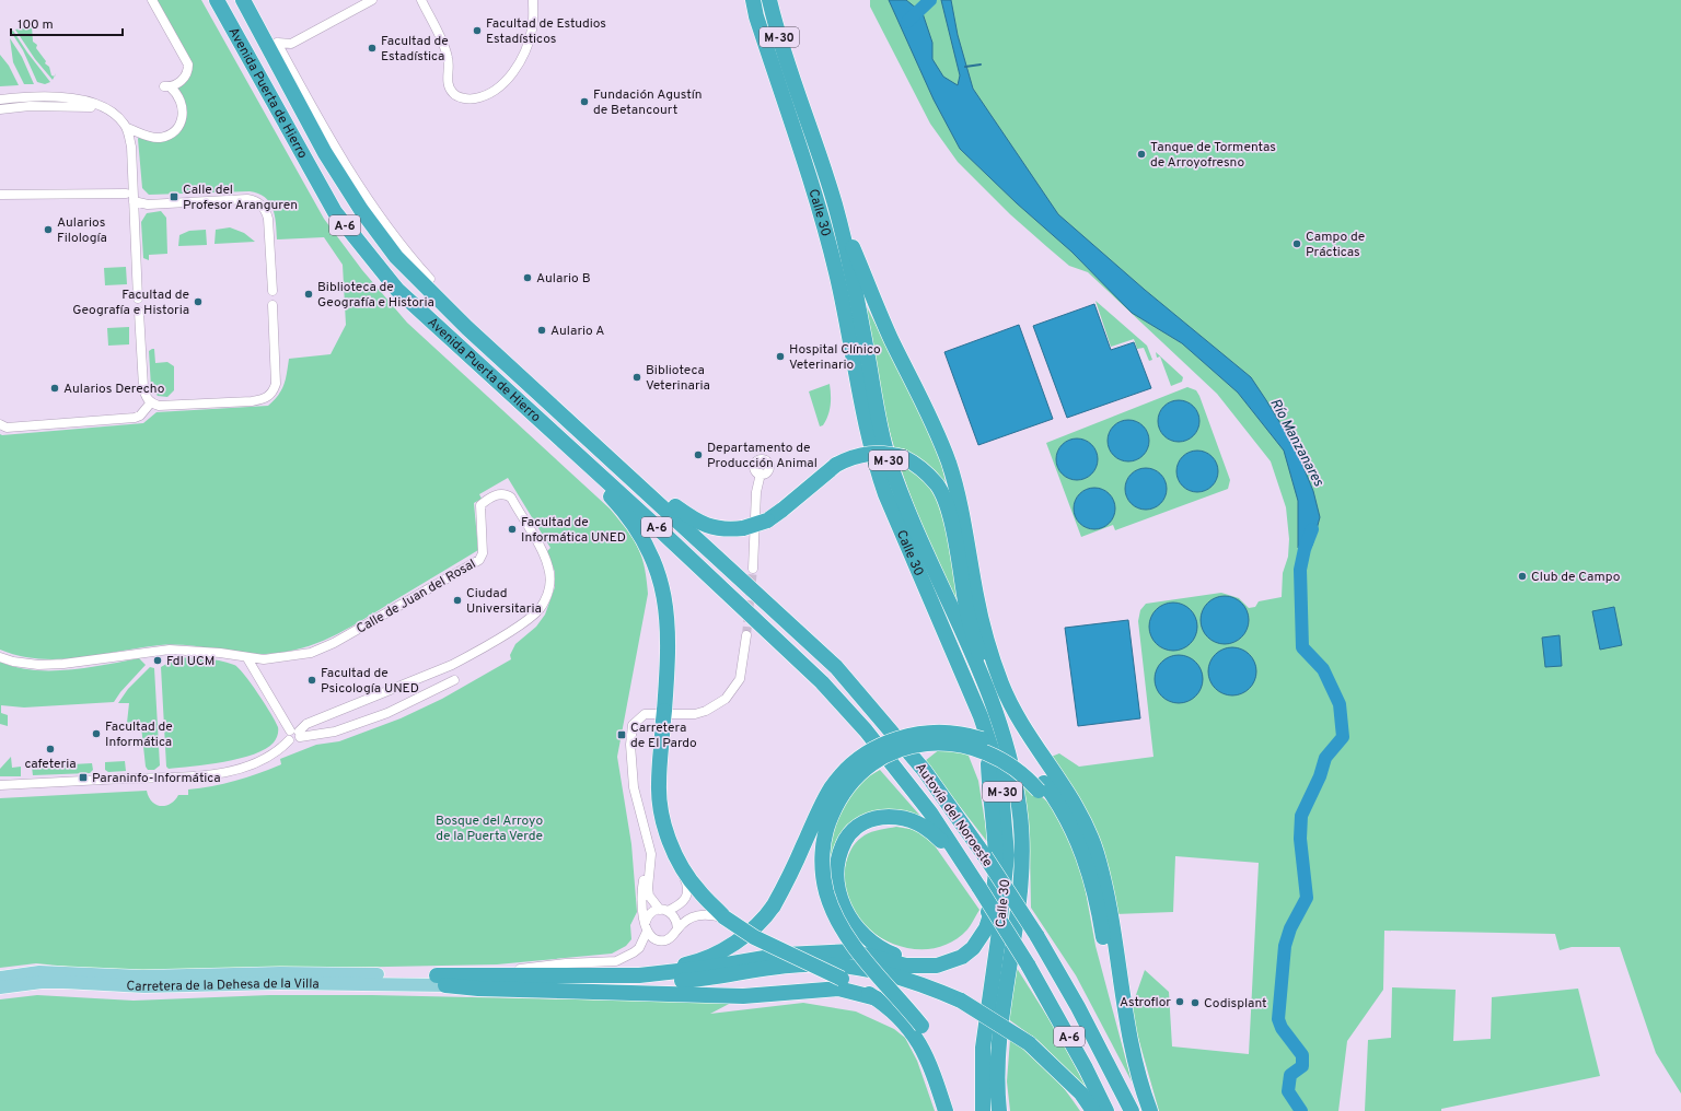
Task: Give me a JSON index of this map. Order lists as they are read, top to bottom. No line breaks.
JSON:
{"streets":{"highway":["M-30","Avenida Puerta de Hierro","Calle 30","A-6","Autovía del Noroeste"],"main road":["Carretera de la Dehesa de la Villa"],"street":["Calle de Juan del Rosal"]},"crossings":[["Avenida Puerta de Hierro","Autovía del Noroeste"]],"water":["Río Manzanares"],"parks":["Bosque del Arroyo de la Puerta Verde"],"places":{"other":["Facultad de Estudios Estadísticos","Facultad de Estadística","Fundación Agustín de Betancourt","Tanque de Tormentas de Arroyofresno","Aularios Filología","Campo de Prácticas","Aulario B","Biblioteca de Geografía e Historia","Facultad de Geografía e Historia","Aulario A","Hospital Clínico Veterinario","Biblioteca Veterinaria","Aularios Derecho","Departamento de Producción Animal","Facultad de Informática UNED","Club de Campo","Ciudad Universitaria","FdI UCM","Facultad de Psicología UNED","Facultad de Informática","cafeteria","Astroflor","Codisplant"],"transit":["Calle del Profesor Aranguren","Carretera de El Pardo","Paraninfo-Informática"]},"scale_bar":"100 m"}
